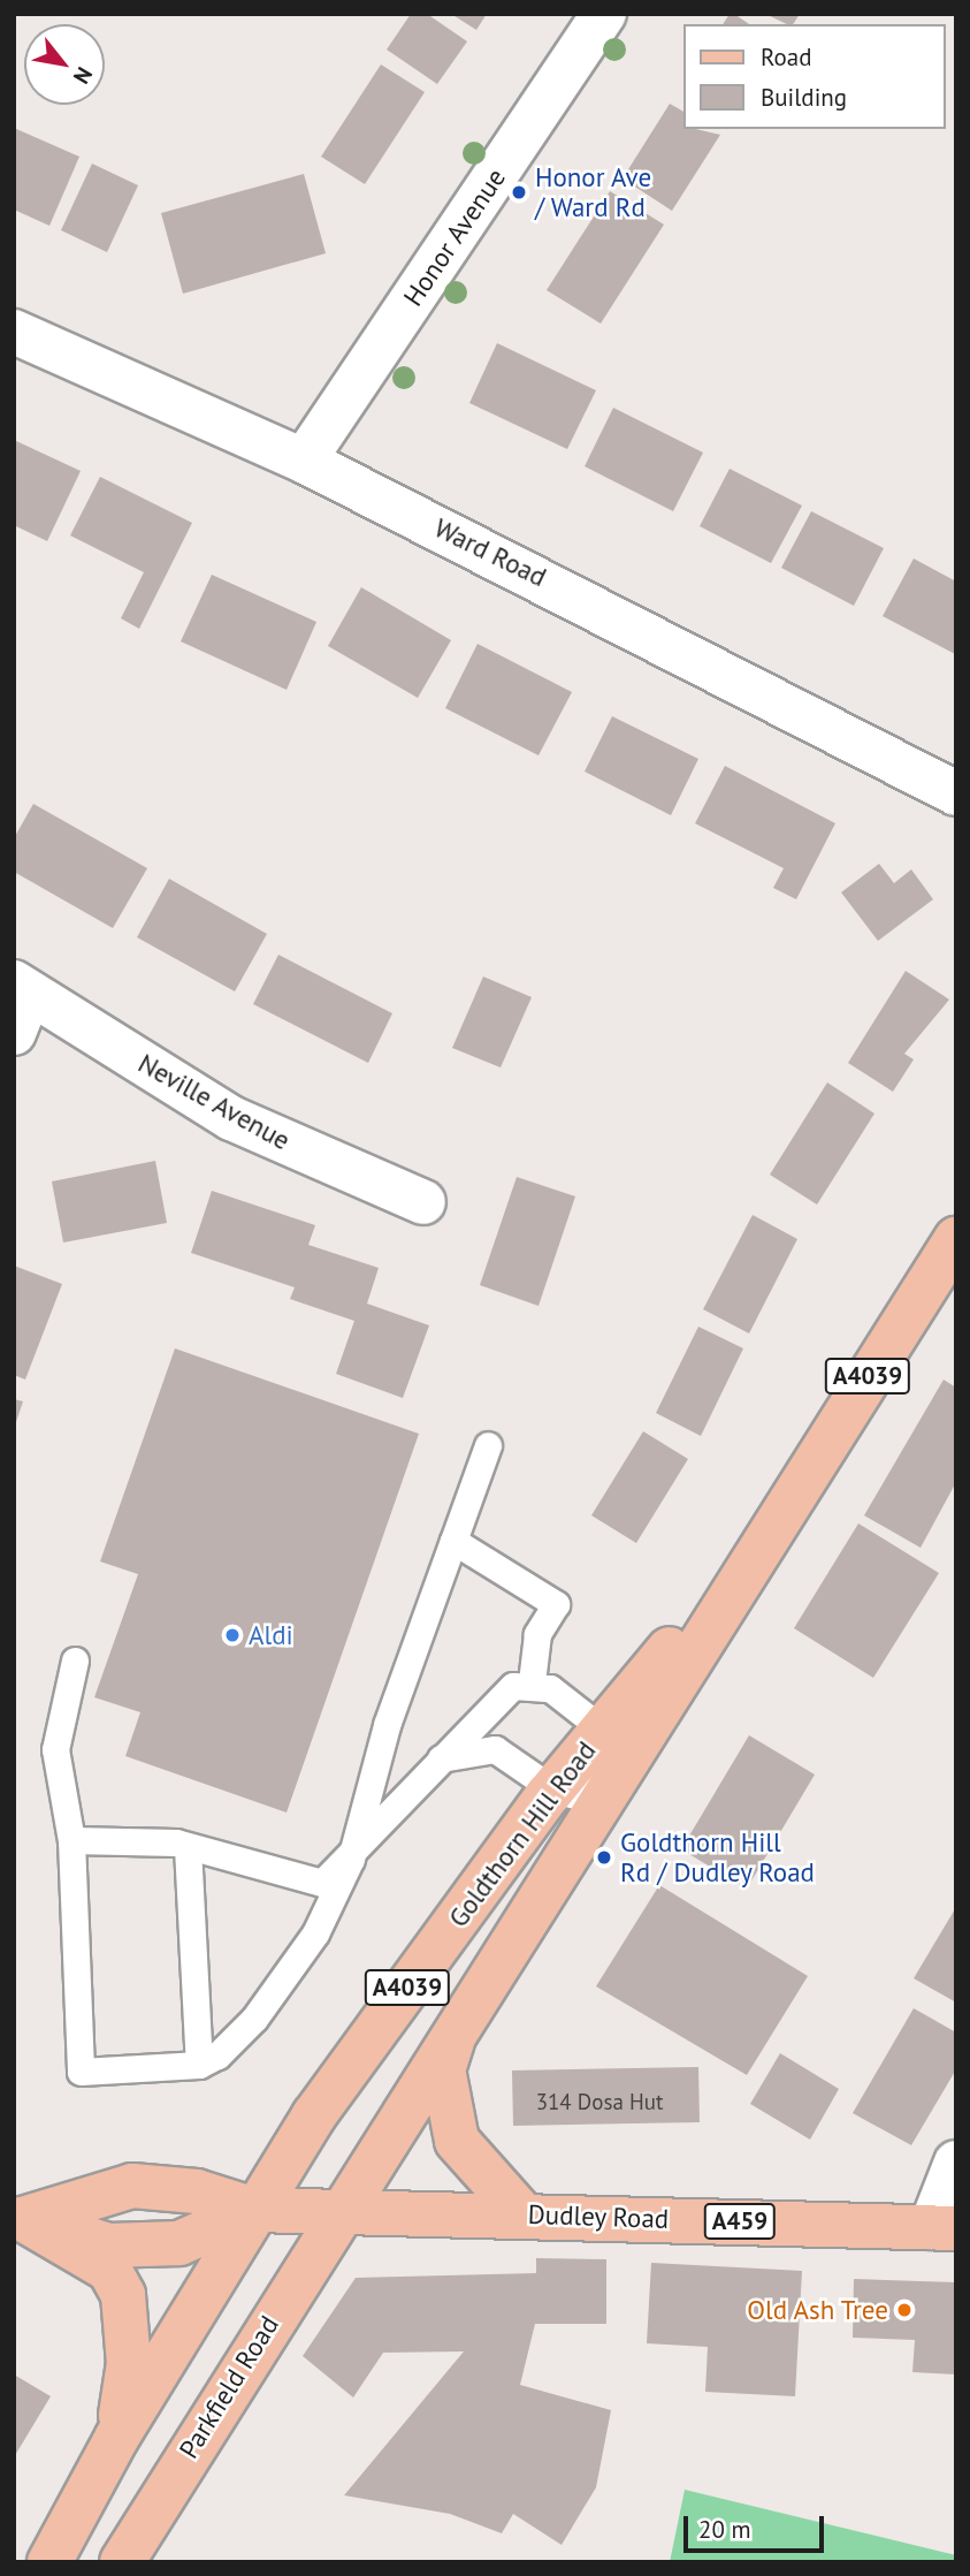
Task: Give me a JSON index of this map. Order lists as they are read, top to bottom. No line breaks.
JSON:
{"streets":{"main road":["A4039","Goldthorn Hill Road","Dudley Road","A459","Parkfield Road"],"street":["Honor Avenue","Ward Road","Neville Avenue"]},"crossings":[["Honor Avenue","Ward Road"],["A4039","Goldthorn Hill Road"],["A4039","A459"],["Goldthorn Hill Road","Dudley Road"],["Goldthorn Hill Road","A459"],["Goldthorn Hill Road","Parkfield Road"],["Dudley Road","A459"],["Dudley Road","Parkfield Road"],["A459","Parkfield Road"]],"places":["Honor Ave / Ward Rd","Aldi","Goldthorn Hill Rd / Dudley Road","Old Ash Tree"],"house_numbers":["314 Dosa Hut"],"legend":["Road","Building"],"scale_bar":"20 m","north":"bottom right"}
